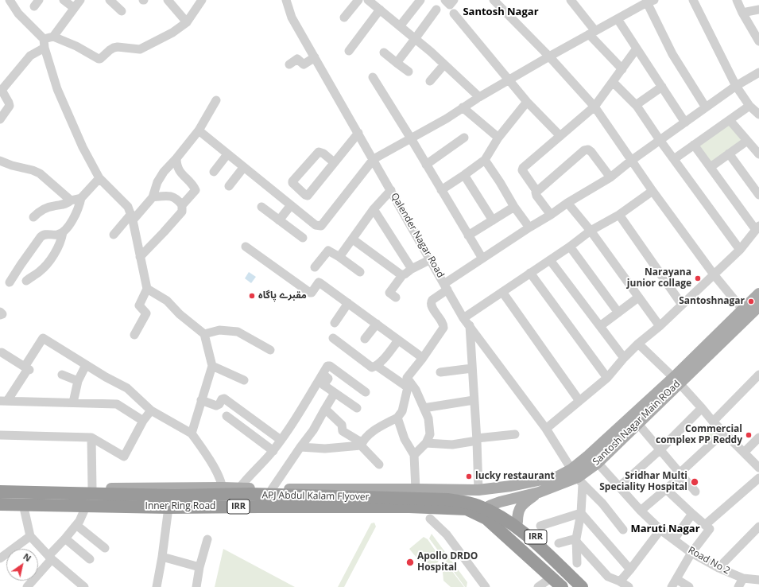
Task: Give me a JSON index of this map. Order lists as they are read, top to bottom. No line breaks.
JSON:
{"streets":{"highway":["APJ Abdul Kalam Flyover","Inner Ring Road","IRR"],"main road":["Santosh Nagar Main ROad"],"street":["Qalender Nagar Road","Road No 2"]},"crossings":[["Qalender Nagar Road","Santosh Nagar Main ROad"],["Santosh Nagar Main ROad","Inner Ring Road"],["Santosh Nagar Main ROad","IRR"],["Santosh Nagar Main ROad","Road No 2"]],"districts":["Santosh Nagar","Maruti Nagar"],"places":["Narayana junior collage","مقبرے پاگاہ","Santoshnagar","Commercial complex PP Reddy","lucky restaurant","Sridhar Multi Speciality Hospital","Apollo DRDO Hospital"],"north":"top right"}
